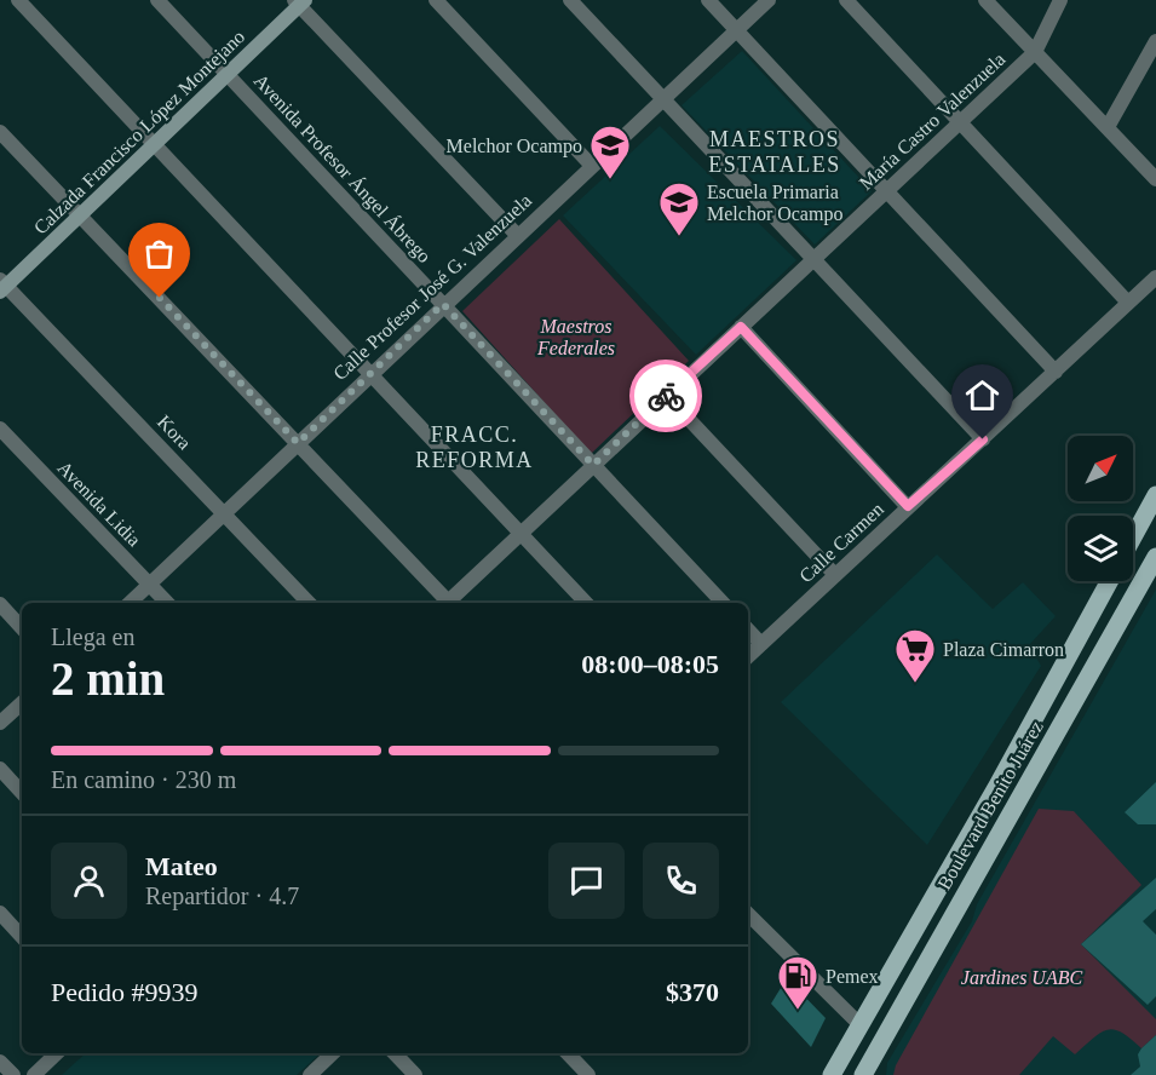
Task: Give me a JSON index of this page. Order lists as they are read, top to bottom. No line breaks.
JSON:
{"streets":{"main road":["Calzada Francisco López Montejano","Boulevard Benito Juárez"],"street":["María Castro Valenzuela","Avenida Profesor Ángel Ábrego","Calle Profesor José G. Valenzuela","Kora","Avenida Lidia","Calle Carmen"]},"crossings":[["María Castro Valenzuela","Avenida Profesor Ángel Ábrego"],["Calzada Francisco López Montejano","Avenida Profesor Ángel Ábrego"],["Calzada Francisco López Montejano","Kora"],["Avenida Profesor Ángel Ábrego","Calle Profesor José G. Valenzuela"],["Calle Profesor José G. Valenzuela","Kora"],["Calle Profesor José G. Valenzuela","Avenida Lidia"]],"districts":["MAESTROS ESTATALES","FRACC. REFORMA"],"parks":["Maestros Federales","Jardines UABC"],"places":{"school or university":["Melchor Ocampo","Escuela Primaria Melchor Ocampo"],"supermarket":["Plaza Cimarron"],"fuel station":["Pemex"]},"north":"top right","page":{"heading":["2 min","Llega en","08:00–08:05"],"panel":["Mateo","Repartidor · 4.7","Pedido #9939","$370"],"bar":"En camino · 230 m"}}
